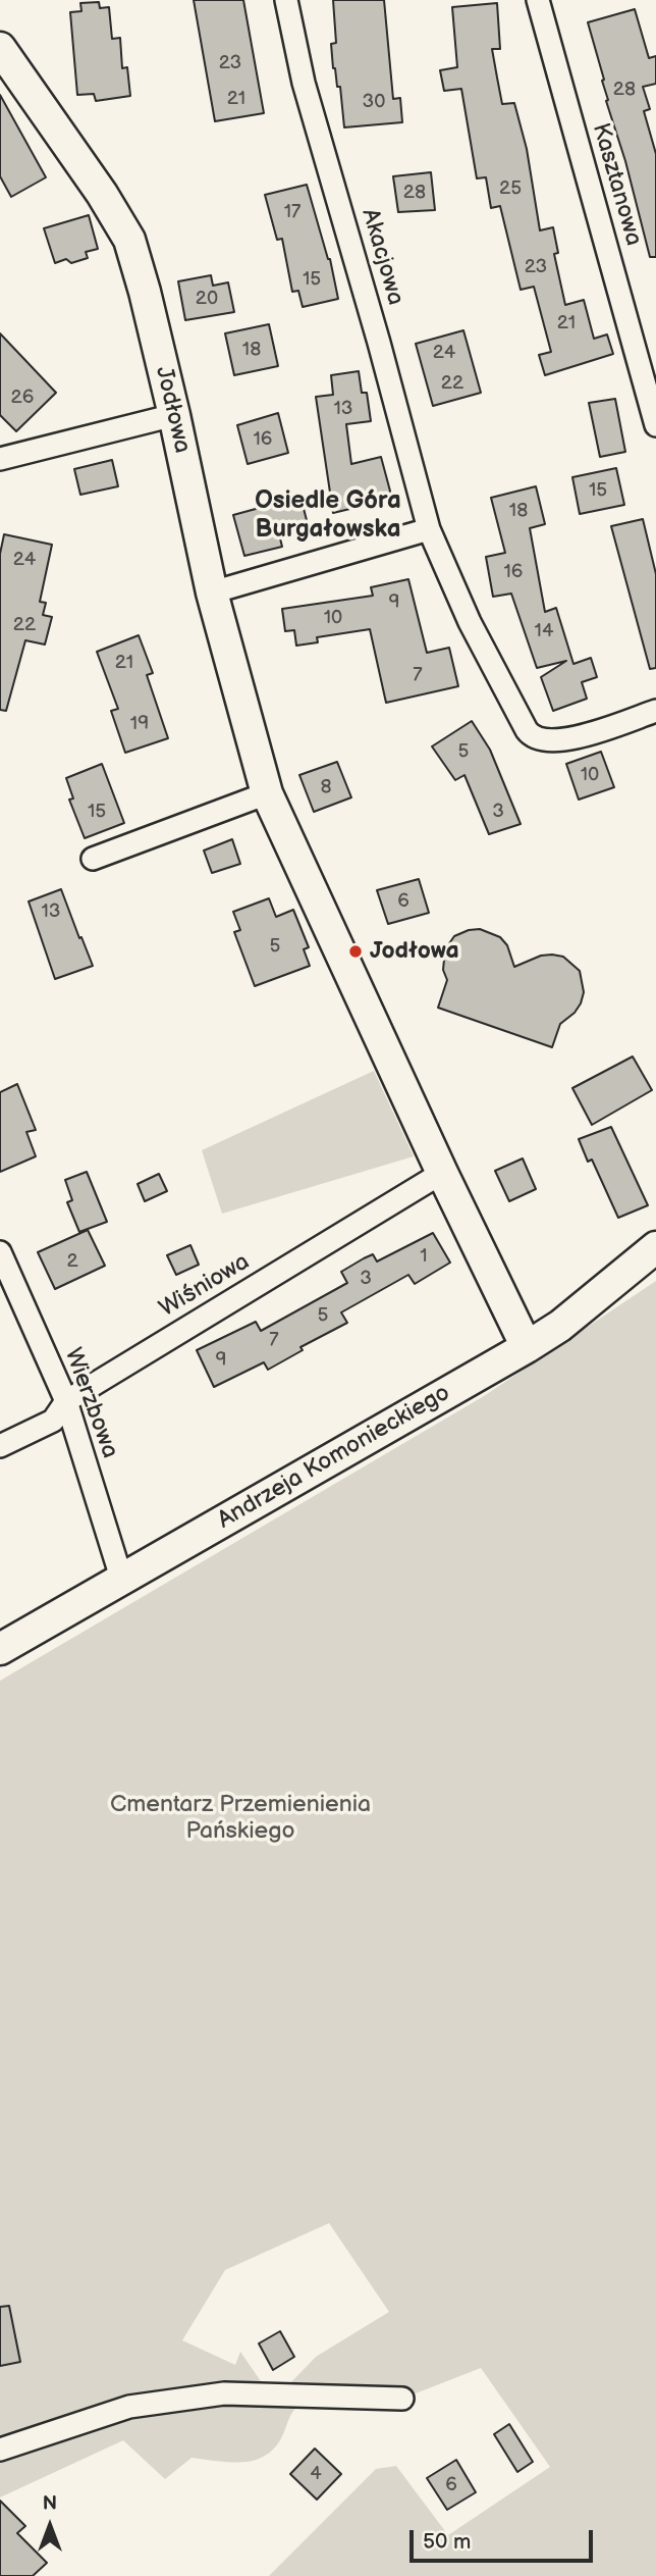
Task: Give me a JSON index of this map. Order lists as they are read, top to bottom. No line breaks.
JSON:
{"streets":{"street":["Kasztanowa","Akacjowa","Jodłowa","Wiśniowa","Wierzbowa","Andrzeja Komonieckiego"]},"crossings":[["Jodłowa","Wiśniowa"],["Jodłowa","Andrzeja Komonieckiego"],["Wiśniowa","Wierzbowa"],["Wierzbowa","Andrzeja Komonieckiego"]],"districts":["Osiedle Góra Burgałowska"],"parks":["Cmentarz Przemienienia Pańskiego"],"places":["Jodłowa"],"house_numbers":["23","28","21","30","25","28","17","23","15","20","21","18","24","22","26","13","16","15","18","24","16","9","10","22","14","21","7","19","5","10","8","15","3","6","13","5","1","2","3","5","7","9","4","6"],"scale_bar":"50 m","north":"top"}
